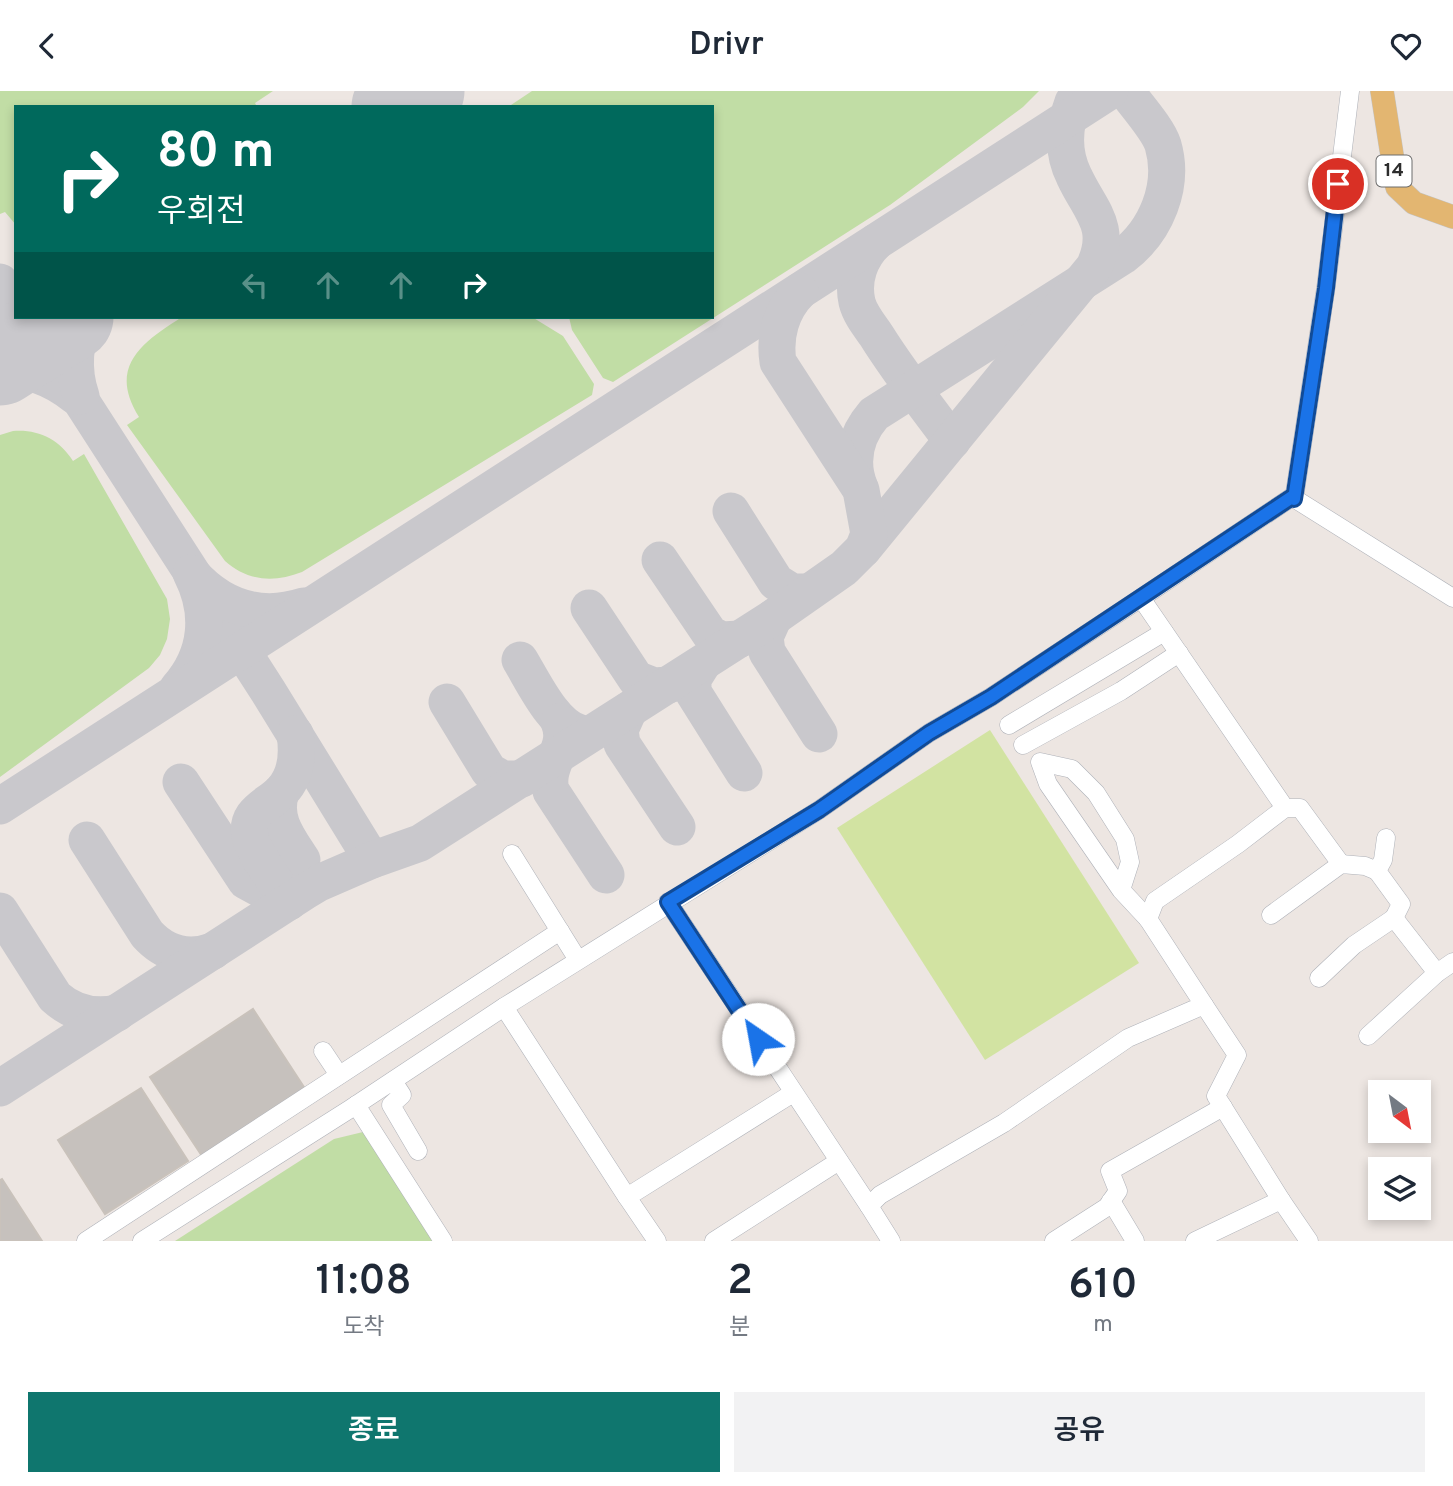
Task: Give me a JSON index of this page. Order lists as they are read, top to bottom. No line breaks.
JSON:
{"streets":{"main road":["14"]},"north":"bottom right","page":{"header":"Drivr","turn":["80 m","우회전"],"eta":["11:08","도착","2","분","610","m"],"buttons":["종료","공유"]}}
